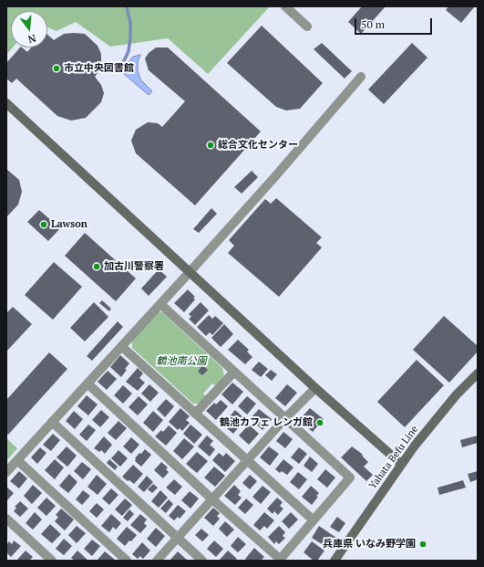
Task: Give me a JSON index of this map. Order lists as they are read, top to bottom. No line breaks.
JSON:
{"streets":{"street":["Yahata Befu Line"]},"parks":["鶴池南公園"],"places":["市立中央図書館","総合文化センター","Lawson","加古川警察署","鶴池カフェ レンガ館","兵庫県 いなみ野学園"],"scale_bar":"50 m","north":"bottom"}
